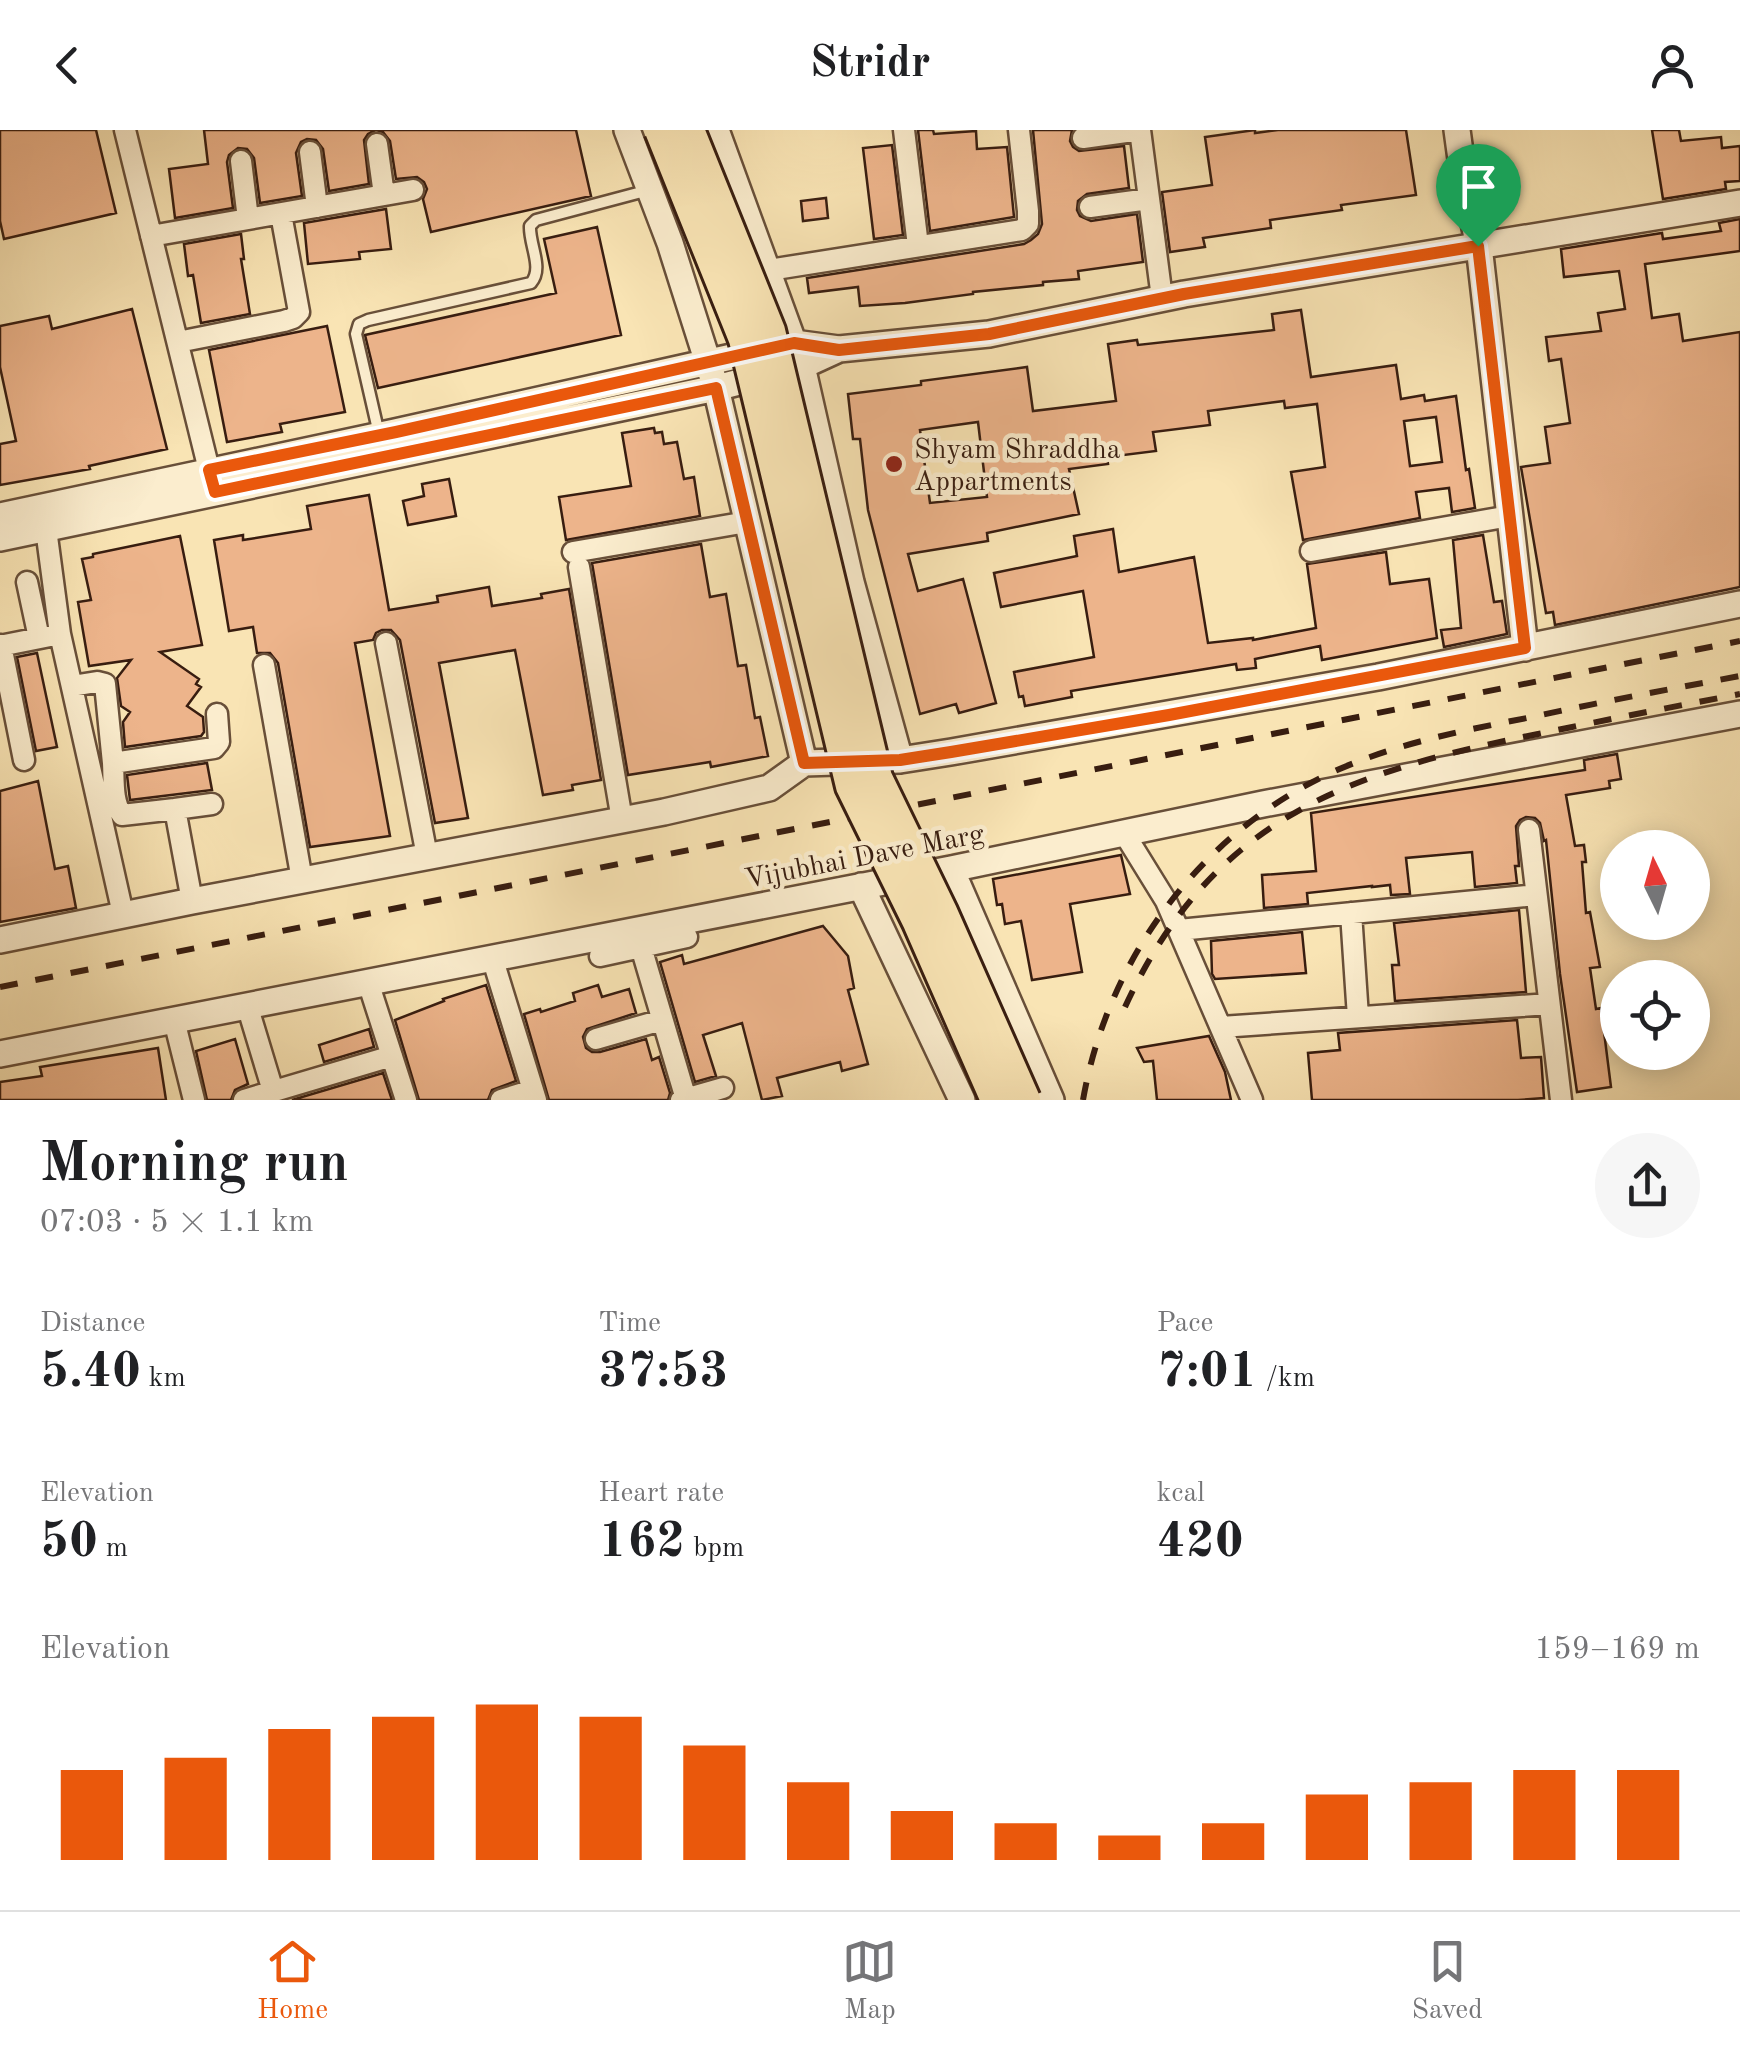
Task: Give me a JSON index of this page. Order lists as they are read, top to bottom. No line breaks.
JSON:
{"streets":{"street":["Vijubhai Dave Marg"]},"places":["Shyam Shraddha Appartments"],"north":"top","page":{"header":"Stridr","heading":["Morning run","07:03 · 5 × 1.1 km"],"stats":[["Distance","5.40 km"],["Time","37:53"],["Pace","7:01 /km"],["Elevation","50 m"],["Heart rate","162 bpm"],["kcal","420"]],"chart":["Elevation","159–169 m"],"tabs":["Home","Map","Saved"]}}
